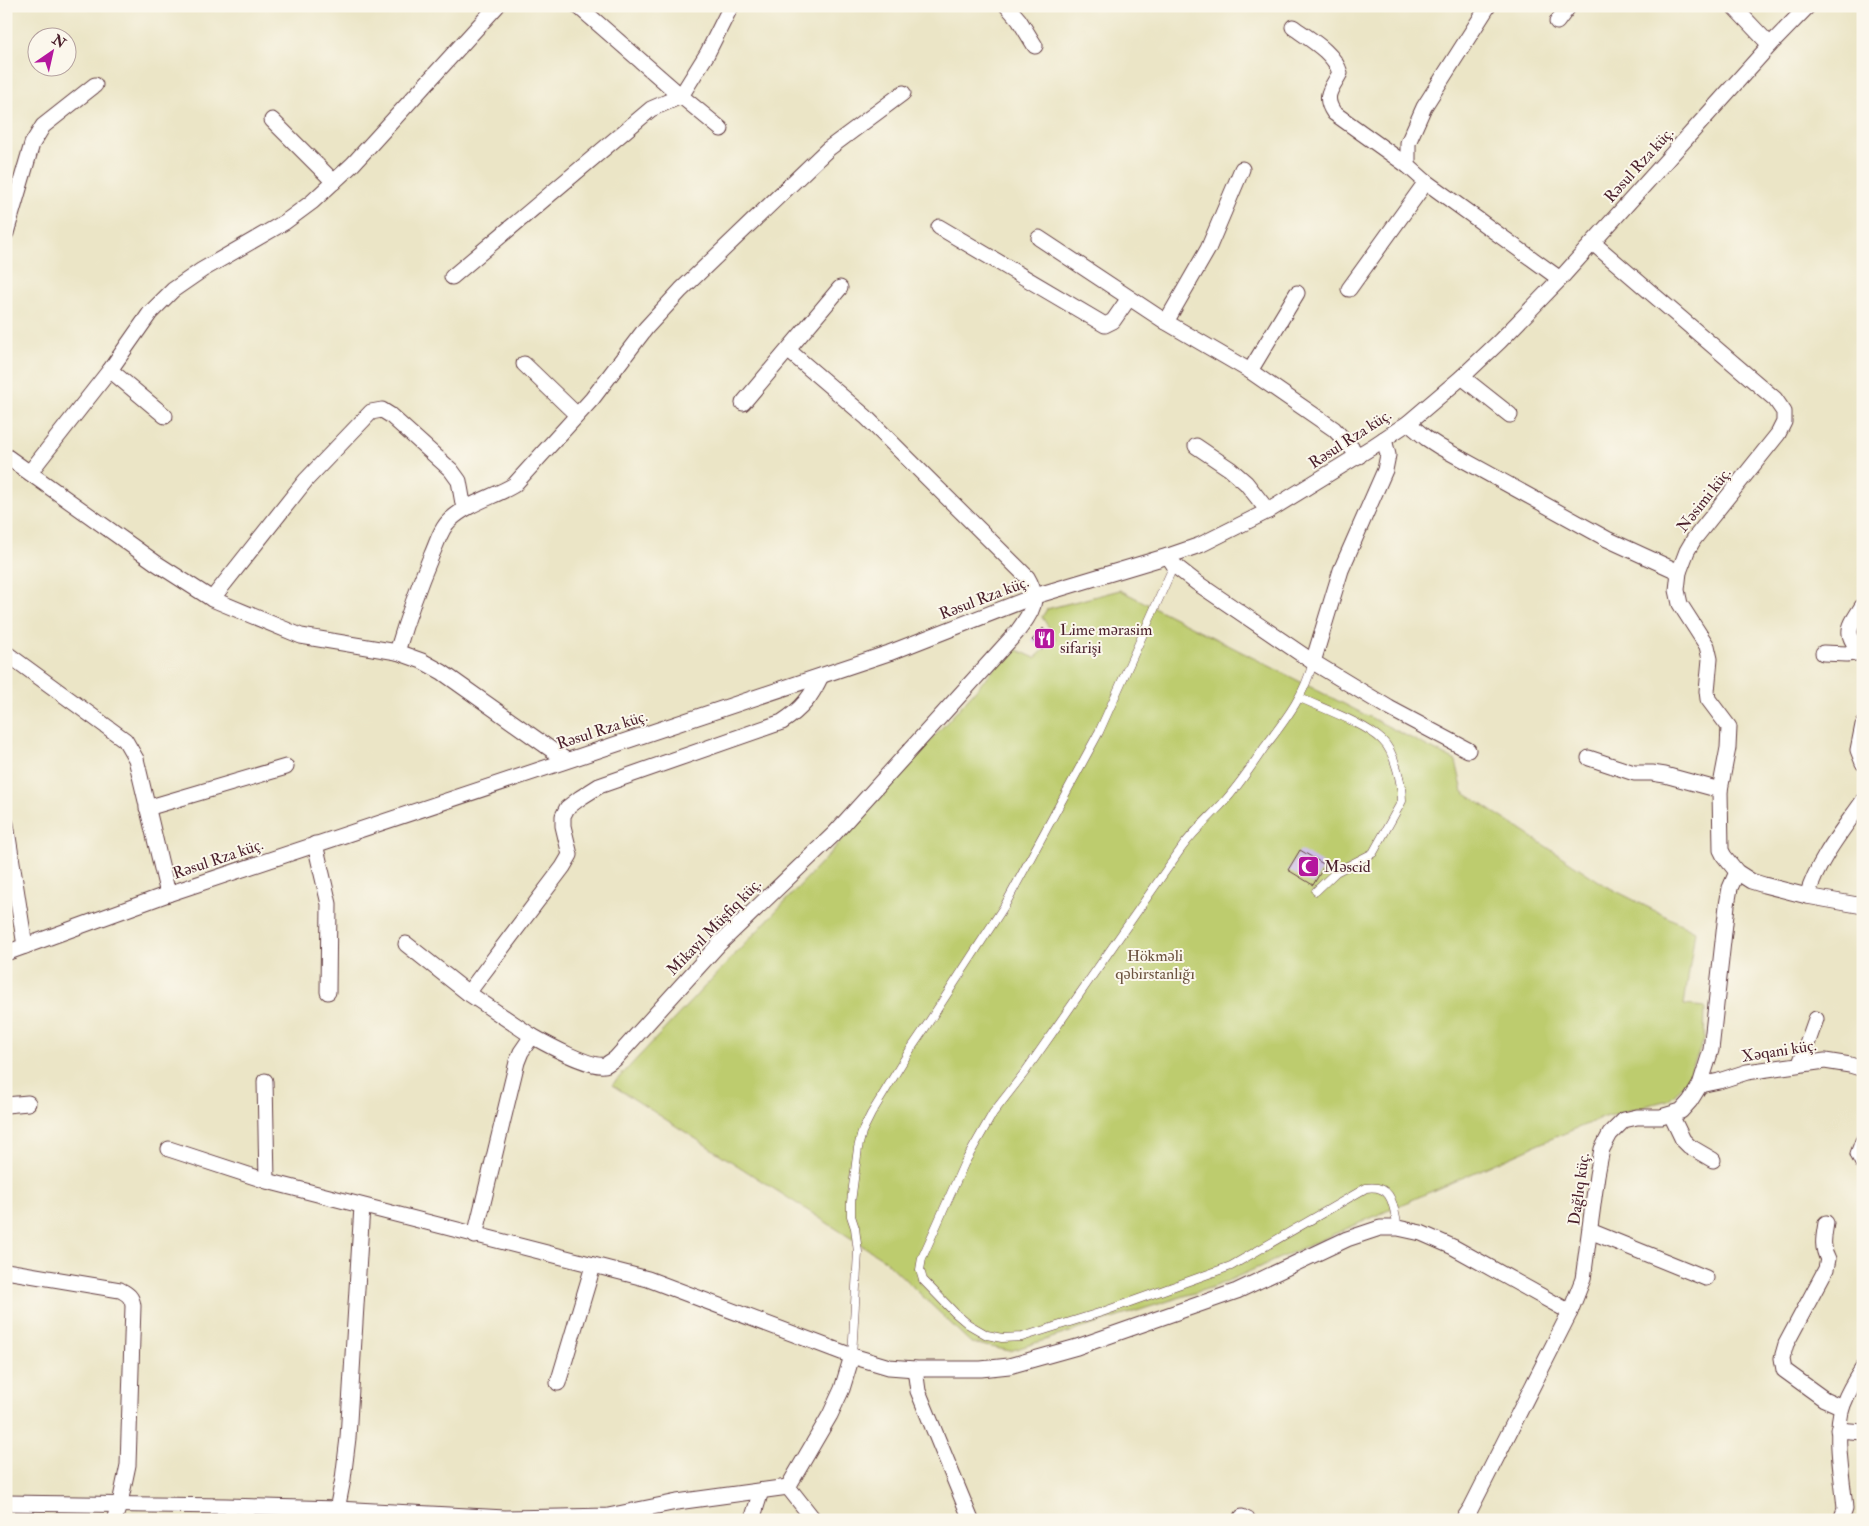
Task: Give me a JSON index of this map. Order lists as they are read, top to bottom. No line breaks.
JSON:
{"streets":{"street":["Rəsul Rza küç.","Nəsimi küç.","Mikayıl Müşfiq küç.","Xəqani küç.","Dağlıq küç."]},"crossings":[["Rəsul Rza küç.","Nəsimi küç."],["Rəsul Rza küç.","Mikayıl Müşfiq küç."]],"parks":["Hökməli qəbirstanlığı"],"places":{"restaurant":["Lime mərasim sifarişi"],"mosque":["Məscid"]},"north":"top right"}
